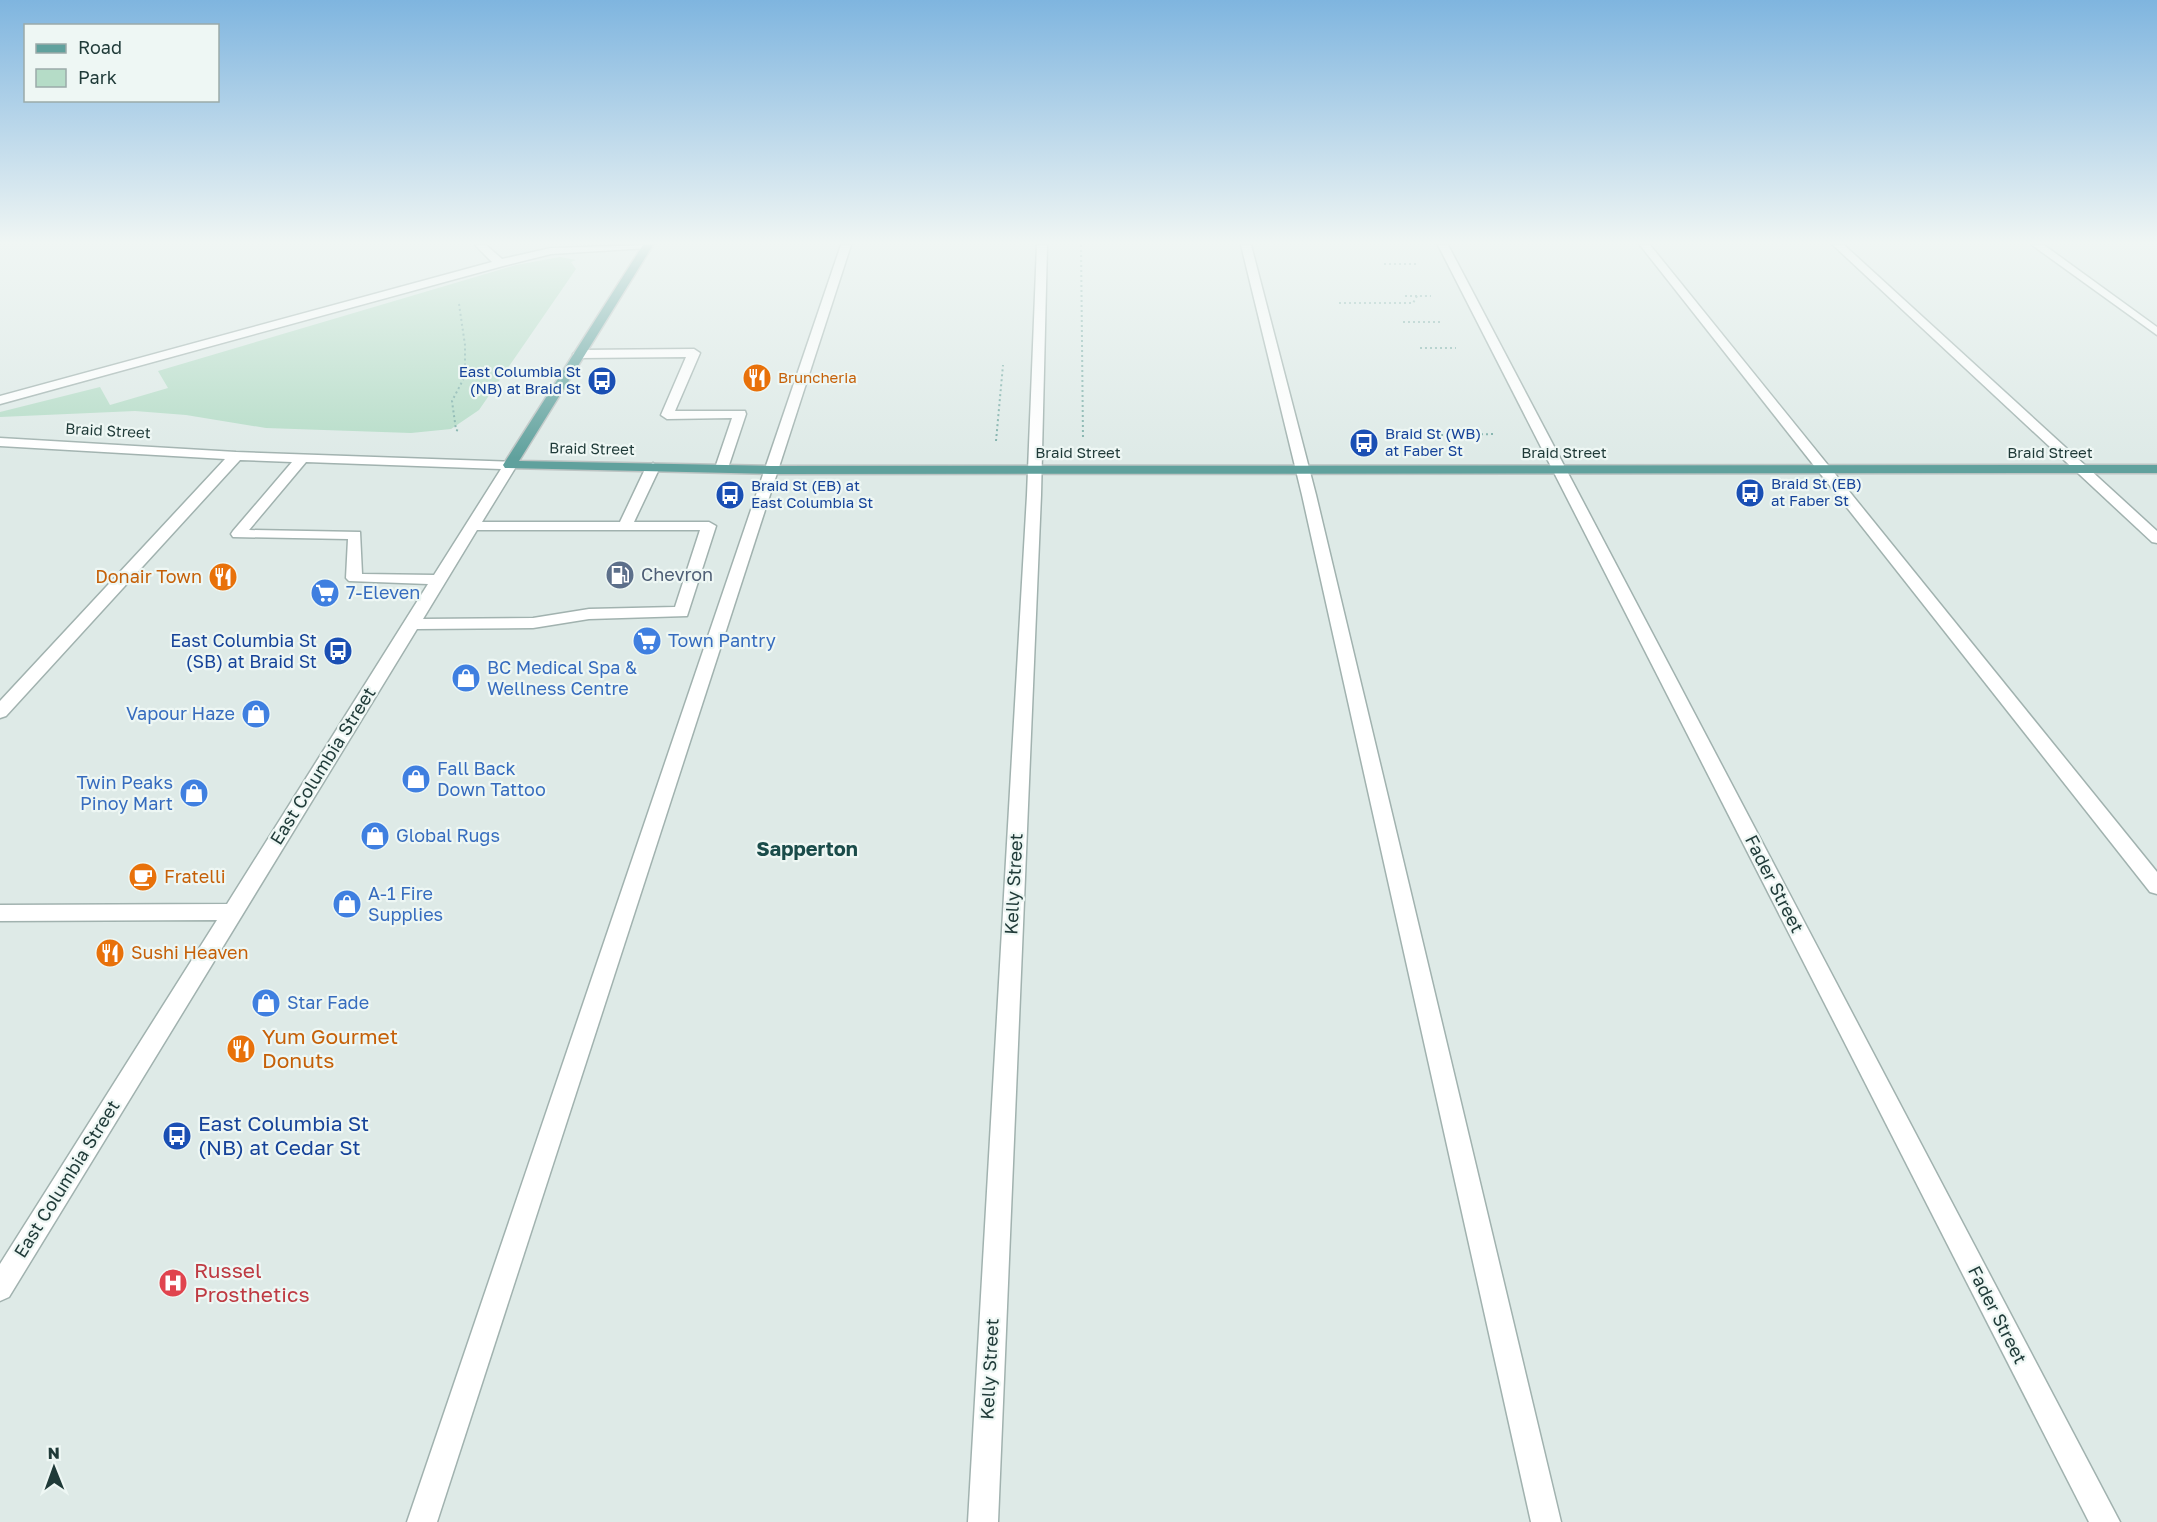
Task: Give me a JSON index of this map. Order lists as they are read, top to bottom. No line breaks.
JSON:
{"streets":{"main road":["Braid Street","East Columbia Street"],"street":["Kelly Street","Fader Street"]},"crossings":[["Braid Street","East Columbia Street"],["Braid Street","Kelly Street"],["Braid Street","Fader Street"]],"districts":["Sapperton"],"places":{"restaurant":["Bruncheria","Donair Town","Sushi Heaven","Yum Gourmet Donuts"],"bus stop":["East Columbia St (NB) at Braid St","Braid St (WB) at Faber St","Braid St (EB) at Faber St","Braid St (EB) at East Columbia St","East Columbia St (SB) at Braid St","East Columbia St (NB) at Cedar St"],"fuel station":["Chevron"],"supermarket":["7-Eleven","Town Pantry"],"shop":["BC Medical Spa & Wellness Centre","Vapour Haze","Fall Back Down Tattoo","Twin Peaks Pinoy Mart","Global Rugs","A-1 Fire Supplies","Star Fade"],"cafe":["Fratelli"],"hospital":["Russel Prosthetics"]},"legend":["Road","Park"],"north":"top"}
